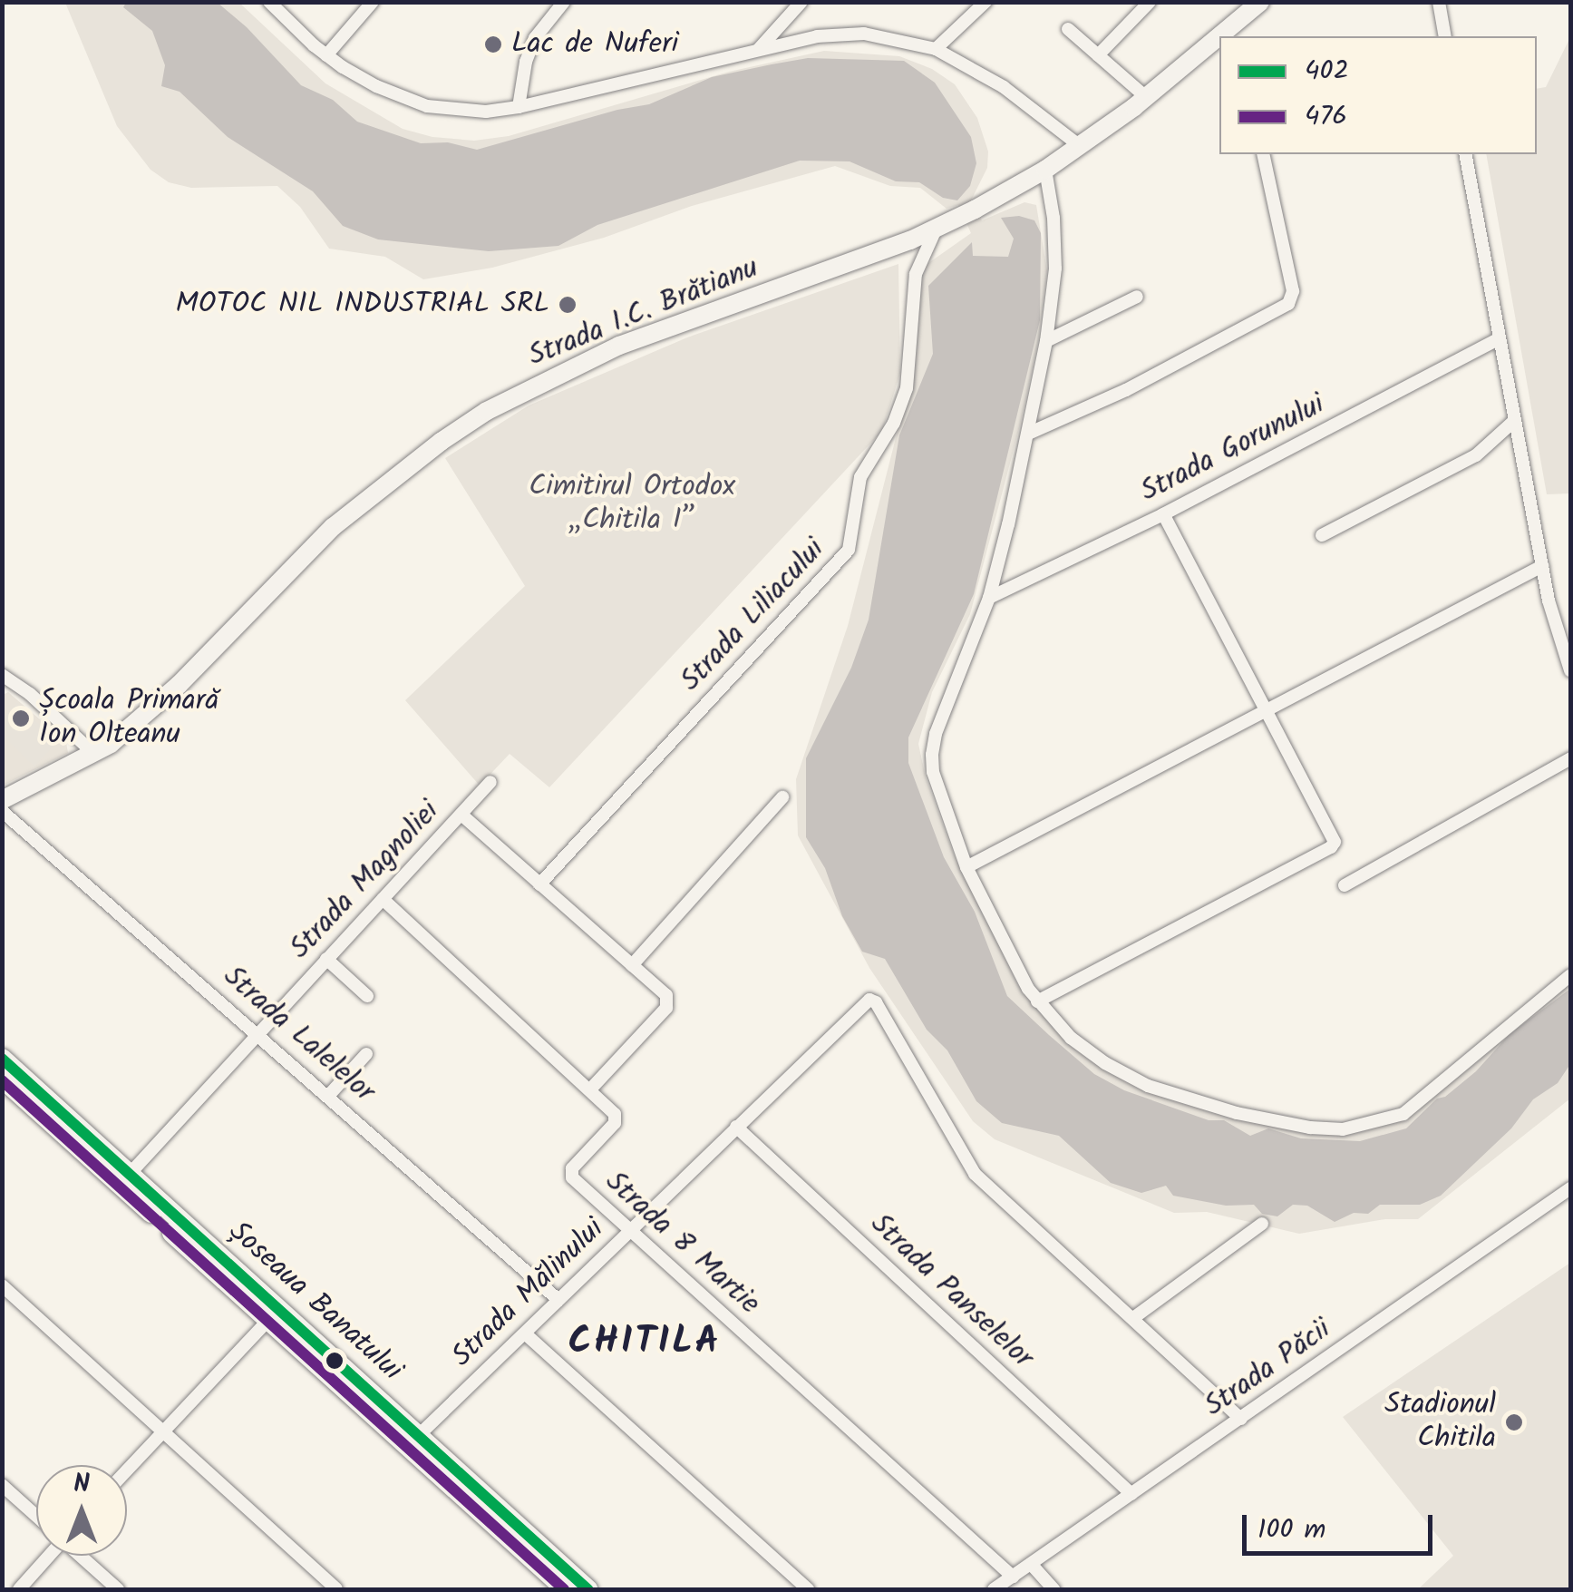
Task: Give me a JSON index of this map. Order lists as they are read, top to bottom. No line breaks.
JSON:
{"streets":{"main road":["Strada I.C. Brătianu","Șoseaua Banatului"],"street":["Strada Gorunului","Strada Liliacului","Strada Magnoliei","Strada Lalelelor","Strada 8 Martie","Strada Panselelor","Strada Mălinului","Strada Păcii"]},"crossings":[["Strada I.C. Brătianu","Strada Liliacului"],["Strada Magnoliei","Strada Lalelelor"],["Strada Magnoliei","Strada 8 Martie"],["Strada Magnoliei","Șoseaua Banatului"],["Strada Lalelelor","Strada Mălinului"],["Strada 8 Martie","Strada Mălinului"],["Strada 8 Martie","Strada Păcii"],["Strada Panselelor","Strada Mălinului"],["Strada Panselelor","Strada Păcii"],["Strada Mălinului","Șoseaua Banatului"]],"districts":["CHITILA"],"parks":["Cimitirul Ortodox „Chitila I”"],"places":["Lac de Nuferi","MOTOC NIL INDUSTRIAL SRL","Școala Primară Ion Olteanu","Stadionul Chitila"],"lines":["transit line 402","transit line 476"],"legend":["402","476"],"scale_bar":"100 m","north":"top"}
